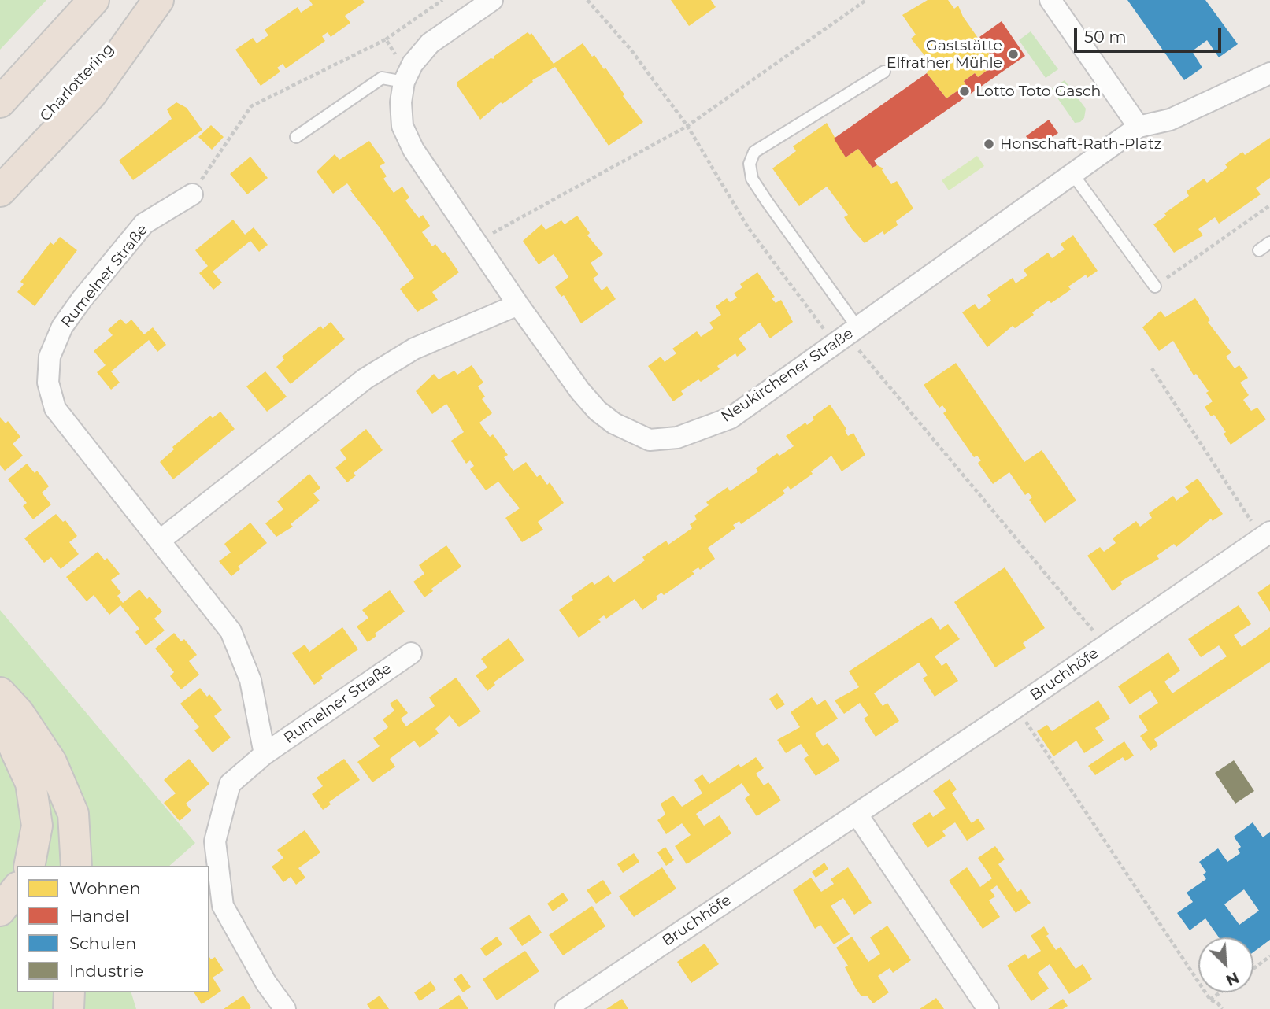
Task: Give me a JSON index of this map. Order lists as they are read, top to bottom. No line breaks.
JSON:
{"streets":{"highway":["Charlottering"],"street":["Rumelner Straße","Neukirchener Straße","Bruchhöfe"]},"places":["Gaststätte Elfrather Mühle","Lotto Toto Gasch","Honschaft-Rath-Platz"],"legend":["Wohnen","Handel","Schulen","Industrie"],"scale_bar":"50 m","north":"bottom right"}
